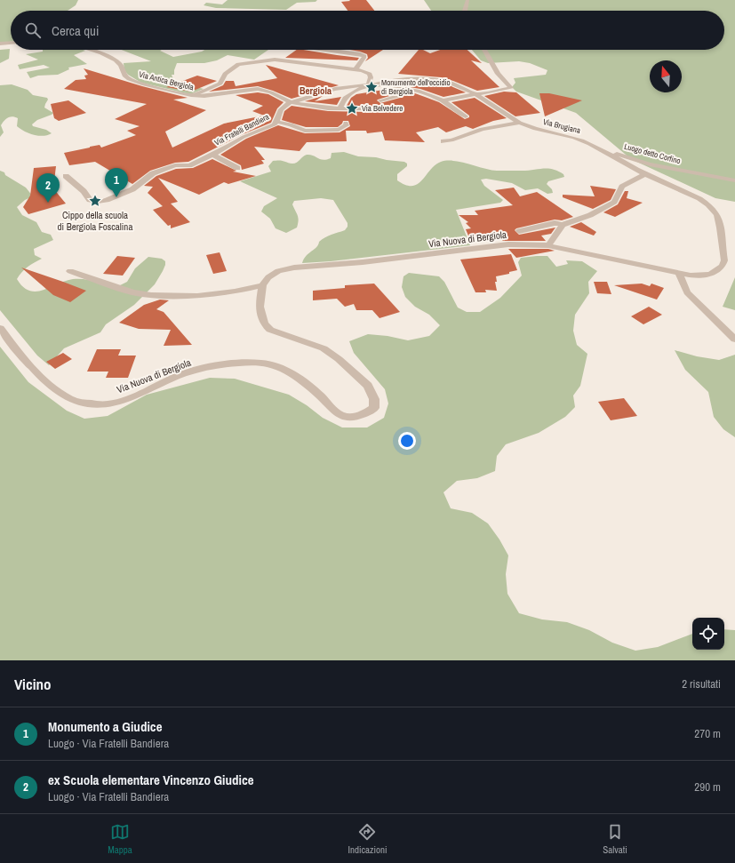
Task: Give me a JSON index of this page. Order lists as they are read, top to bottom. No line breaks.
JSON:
{"streets":{"street":["Via Antica Bergiola","Via Brugiana","Via Fratelli Bandiera","Luogo detto Corfino","Via Nuova di Bergiola"]},"crossings":[["Via Antica Bergiola","Via Brugiana"],["Via Antica Bergiola","Via Fratelli Bandiera"],["Via Brugiana","Via Fratelli Bandiera"],["Via Brugiana","Luogo detto Corfino"],["Via Brugiana","Via Nuova di Bergiola"]],"districts":["Bergiola"],"places":{"place":["Monumento dell'eccidio di Bergiola","Via Belvedere","Cippo della scuola di Bergiola Foscalina"]},"north":"top","page":{"search":"Cerca qui","pins":["1","2"],"heading":["Vicino","2 risultati"],"list":[{"mark":"1","name":"Monumento a Giudice","note":"Luogo · Via Fratelli Bandiera","value":"270 m"},{"mark":"2","name":"ex Scuola elementare Vincenzo Giudice","note":"Luogo · Via Fratelli Bandiera","value":"290 m"}],"nav":["Mappa","Indicazioni","Salvati"]}}
